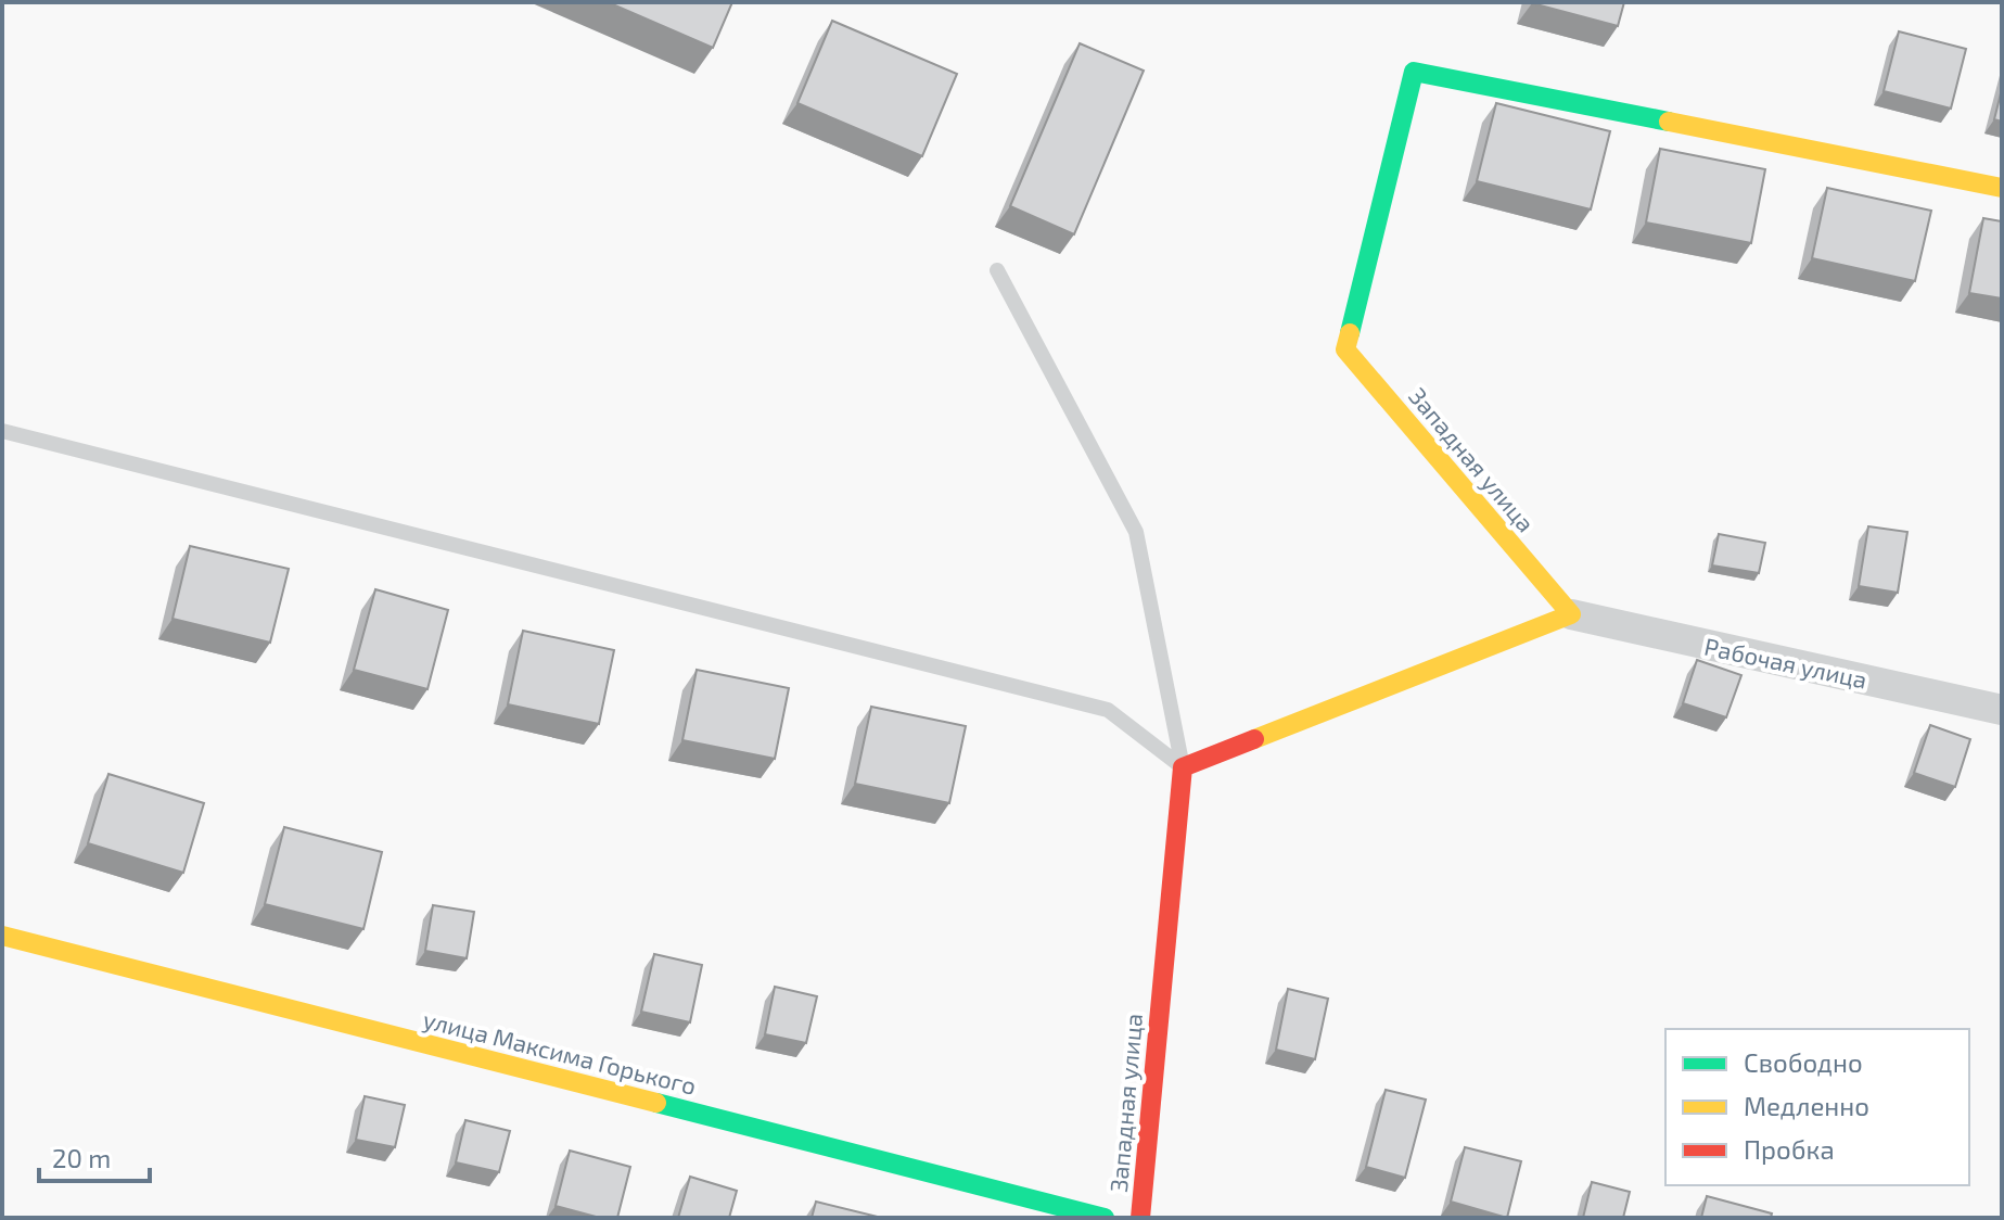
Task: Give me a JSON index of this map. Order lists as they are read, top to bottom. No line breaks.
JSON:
{"streets":{"street":["Западная улица","Рабочая улица","улица Максима Горького"]},"crossings":[["Западная улица","Рабочая улица"]],"legend":["Свободно","Медленно","Пробка"],"scale_bar":"20 m"}
